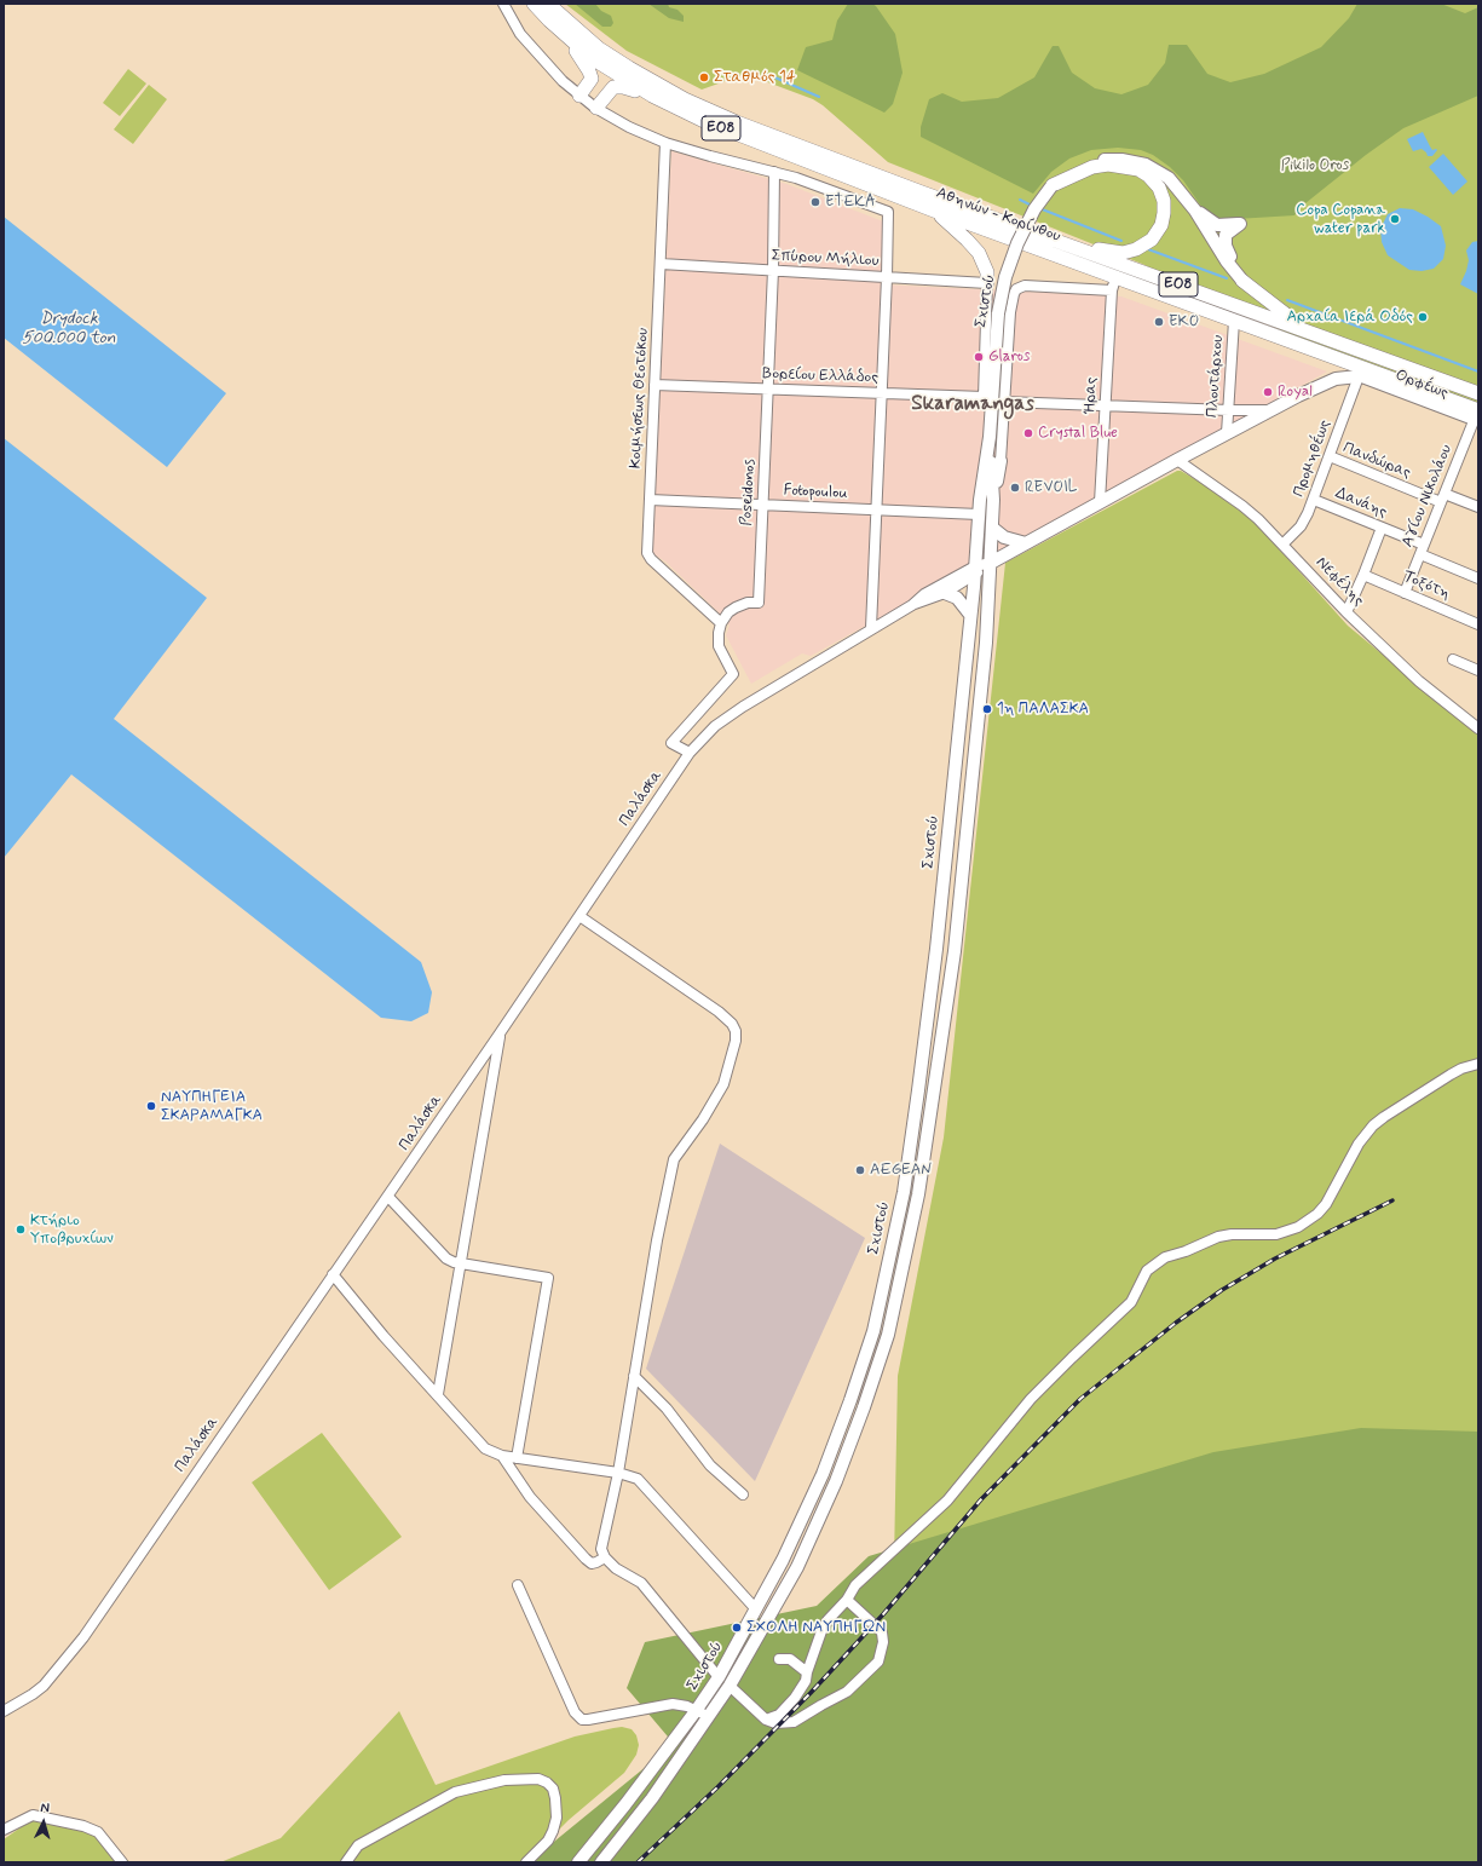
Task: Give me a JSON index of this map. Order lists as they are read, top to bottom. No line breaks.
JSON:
{"streets":{"highway":["ΕΟ8","Αθηνών - Κορίνθου"],"main road":["Σχιστού"],"street":["Σπύρου Μήλιου","Βορείου Ελλάδος","Πλουτάρχου","Ορφέως","Ήρας","Κοιμήσεως Θεοτόκου","Προμηθέως","Πανδώρας","Poseidonos","Fotopoulou","Αγίου Νικολάου","Δανάης","Νεφέλης","Τοξότη","Παλάσκα"]},"crossings":[["Αθηνών - Κορίνθου","Σχιστού"],["Αθηνών - Κορίνθου","Πλουτάρχου"],["Αθηνών - Κορίνθου","Ορφέως"],["Αθηνών - Κορίνθου","Ήρας"],["Αθηνών - Κορίνθου","Αγίου Νικολάου"],["Σπύρου Μήλιου","Σχιστού"],["Σπύρου Μήλιου","Κοιμήσεως Θεοτόκου"],["Σπύρου Μήλιου","Poseidonos"],["Σχιστού","Βορείου Ελλάδος"],["Σχιστού","Ήρας"],["Σχιστού","Fotopoulou"],["Σχιστού","Παλάσκα"],["Βορείου Ελλάδος","Κοιμήσεως Θεοτόκου"],["Βορείου Ελλάδος","Poseidonos"],["Ορφέως","Προμηθέως"],["Ορφέως","Αγίου Νικολάου"],["Κοιμήσεως Θεοτόκου","Poseidonos"],["Κοιμήσεως Θεοτόκου","Fotopoulou"],["Προμηθέως","Πανδώρας"],["Προμηθέως","Δανάης"],["Προμηθέως","Νεφέλης"],["Πανδώρας","Αγίου Νικολάου"],["Poseidonos","Fotopoulou"],["Αγίου Νικολάου","Δανάης"],["Αγίου Νικολάου","Τοξότη"]],"districts":["Skaramangas"],"water":["Drydock 500.000 ton"],"parks":["Pikilo Oros"],"places":["Σταθμός 14","ETEKA","Copa Copana water park","Αρχαία Ιερά Οδός","EKO","Glaros","Royal","Crystal Blue","REVOIL","1η ΠΑΛΑΣΚΑ","ΝΑΥΠΗΓΕΙΑ ΣΚΑΡΑΜΑΓΚΑ","AEGEAN","Κτήριο Υποβρυχίων","ΣΧΟΛΗ ΝΑΥΠΗΓΩΝ"],"north":"top"}
